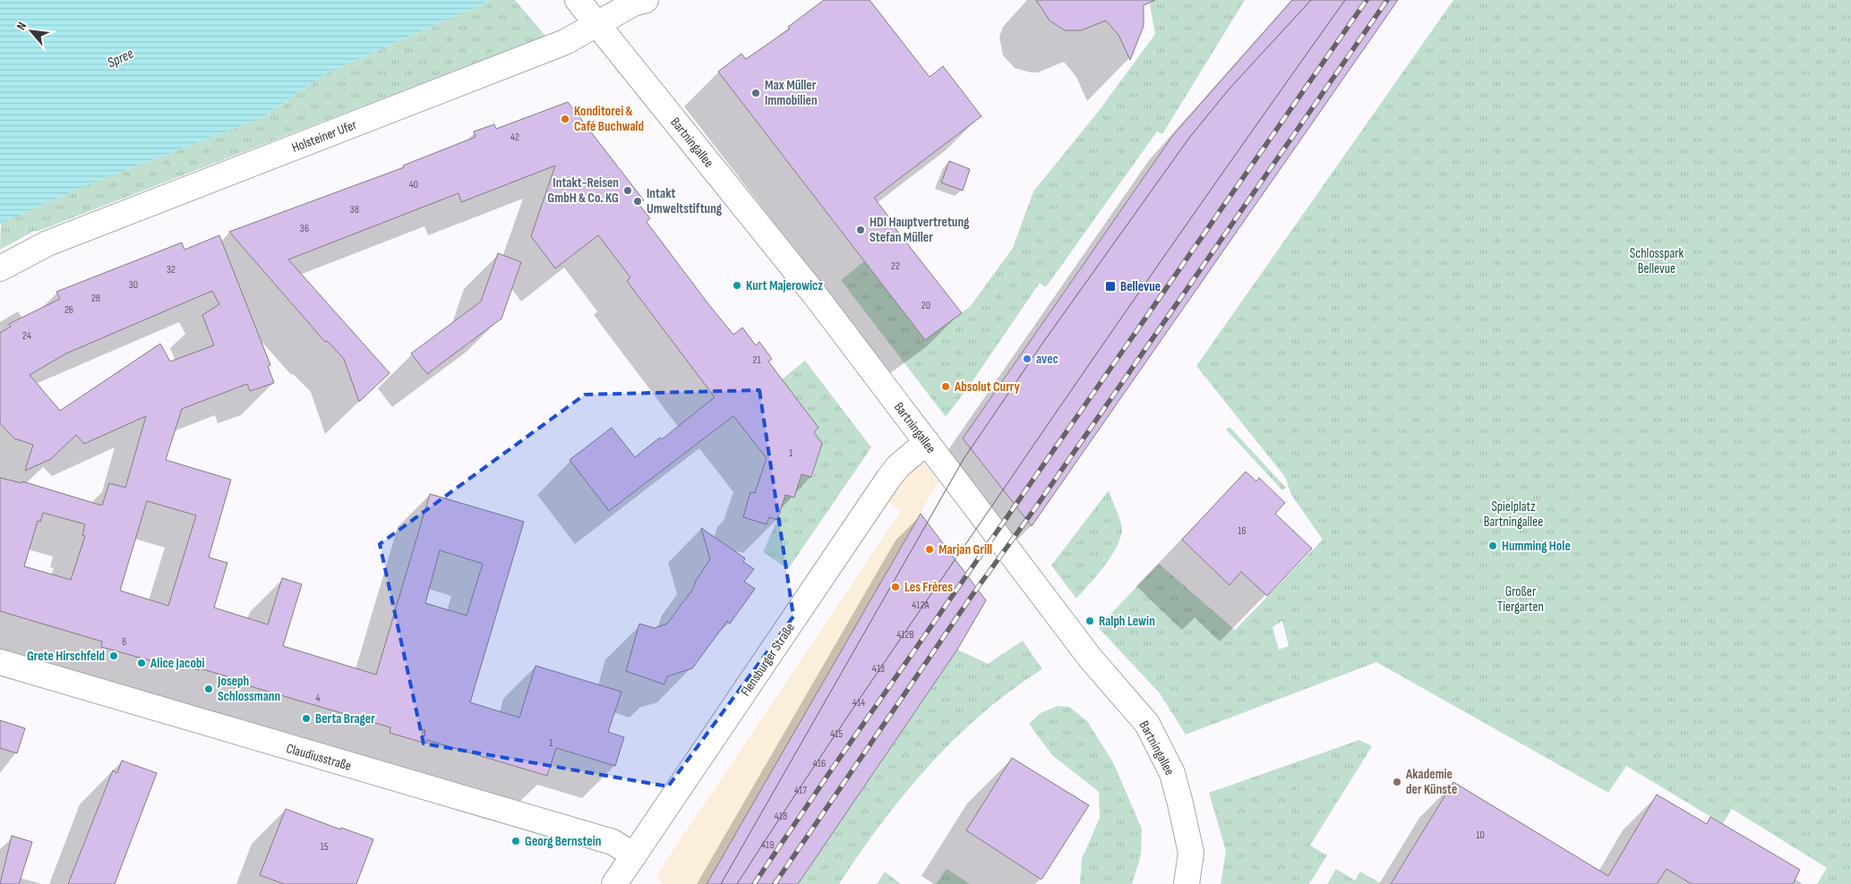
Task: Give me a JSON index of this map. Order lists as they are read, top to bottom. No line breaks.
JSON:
{"streets":{"street":["Holsteiner Ufer","Bartningallee","Flensburger Straße","Claudiusstraße"]},"crossings":[["Holsteiner Ufer","Bartningallee"],["Bartningallee","Flensburger Straße"],["Flensburger Straße","Claudiusstraße"]],"water":["Spree"],"parks":["Schlosspark Bellevue","Spielplatz Bartningallee","Großer Tiergarten"],"places":{"other":["Max Müller Immobilien","Konditorei & Café Buchwald","Intakt-Reisen GmbH & Co. KG","Intakt Umweltstiftung","HDI Hauptvertretung Stefan Müller","Kurt Majerowicz","avec","Absolut Curry","Humming Hole","Marjan Grill","Les Frères","Ralph Lewin","Grete Hirschfeld","Alice Jacobi","Joseph Schlossmann","Berta Brager","Akademie der Künste","Georg Bernstein"],"transit":["Bellevue"]},"house_numbers":["42","40","38","36","22","32","30","28","20","26","24","21","1","16","412A","412B","6","413","4","414","3","415","1","416","417","418","10","419","15"],"north":"top left"}
